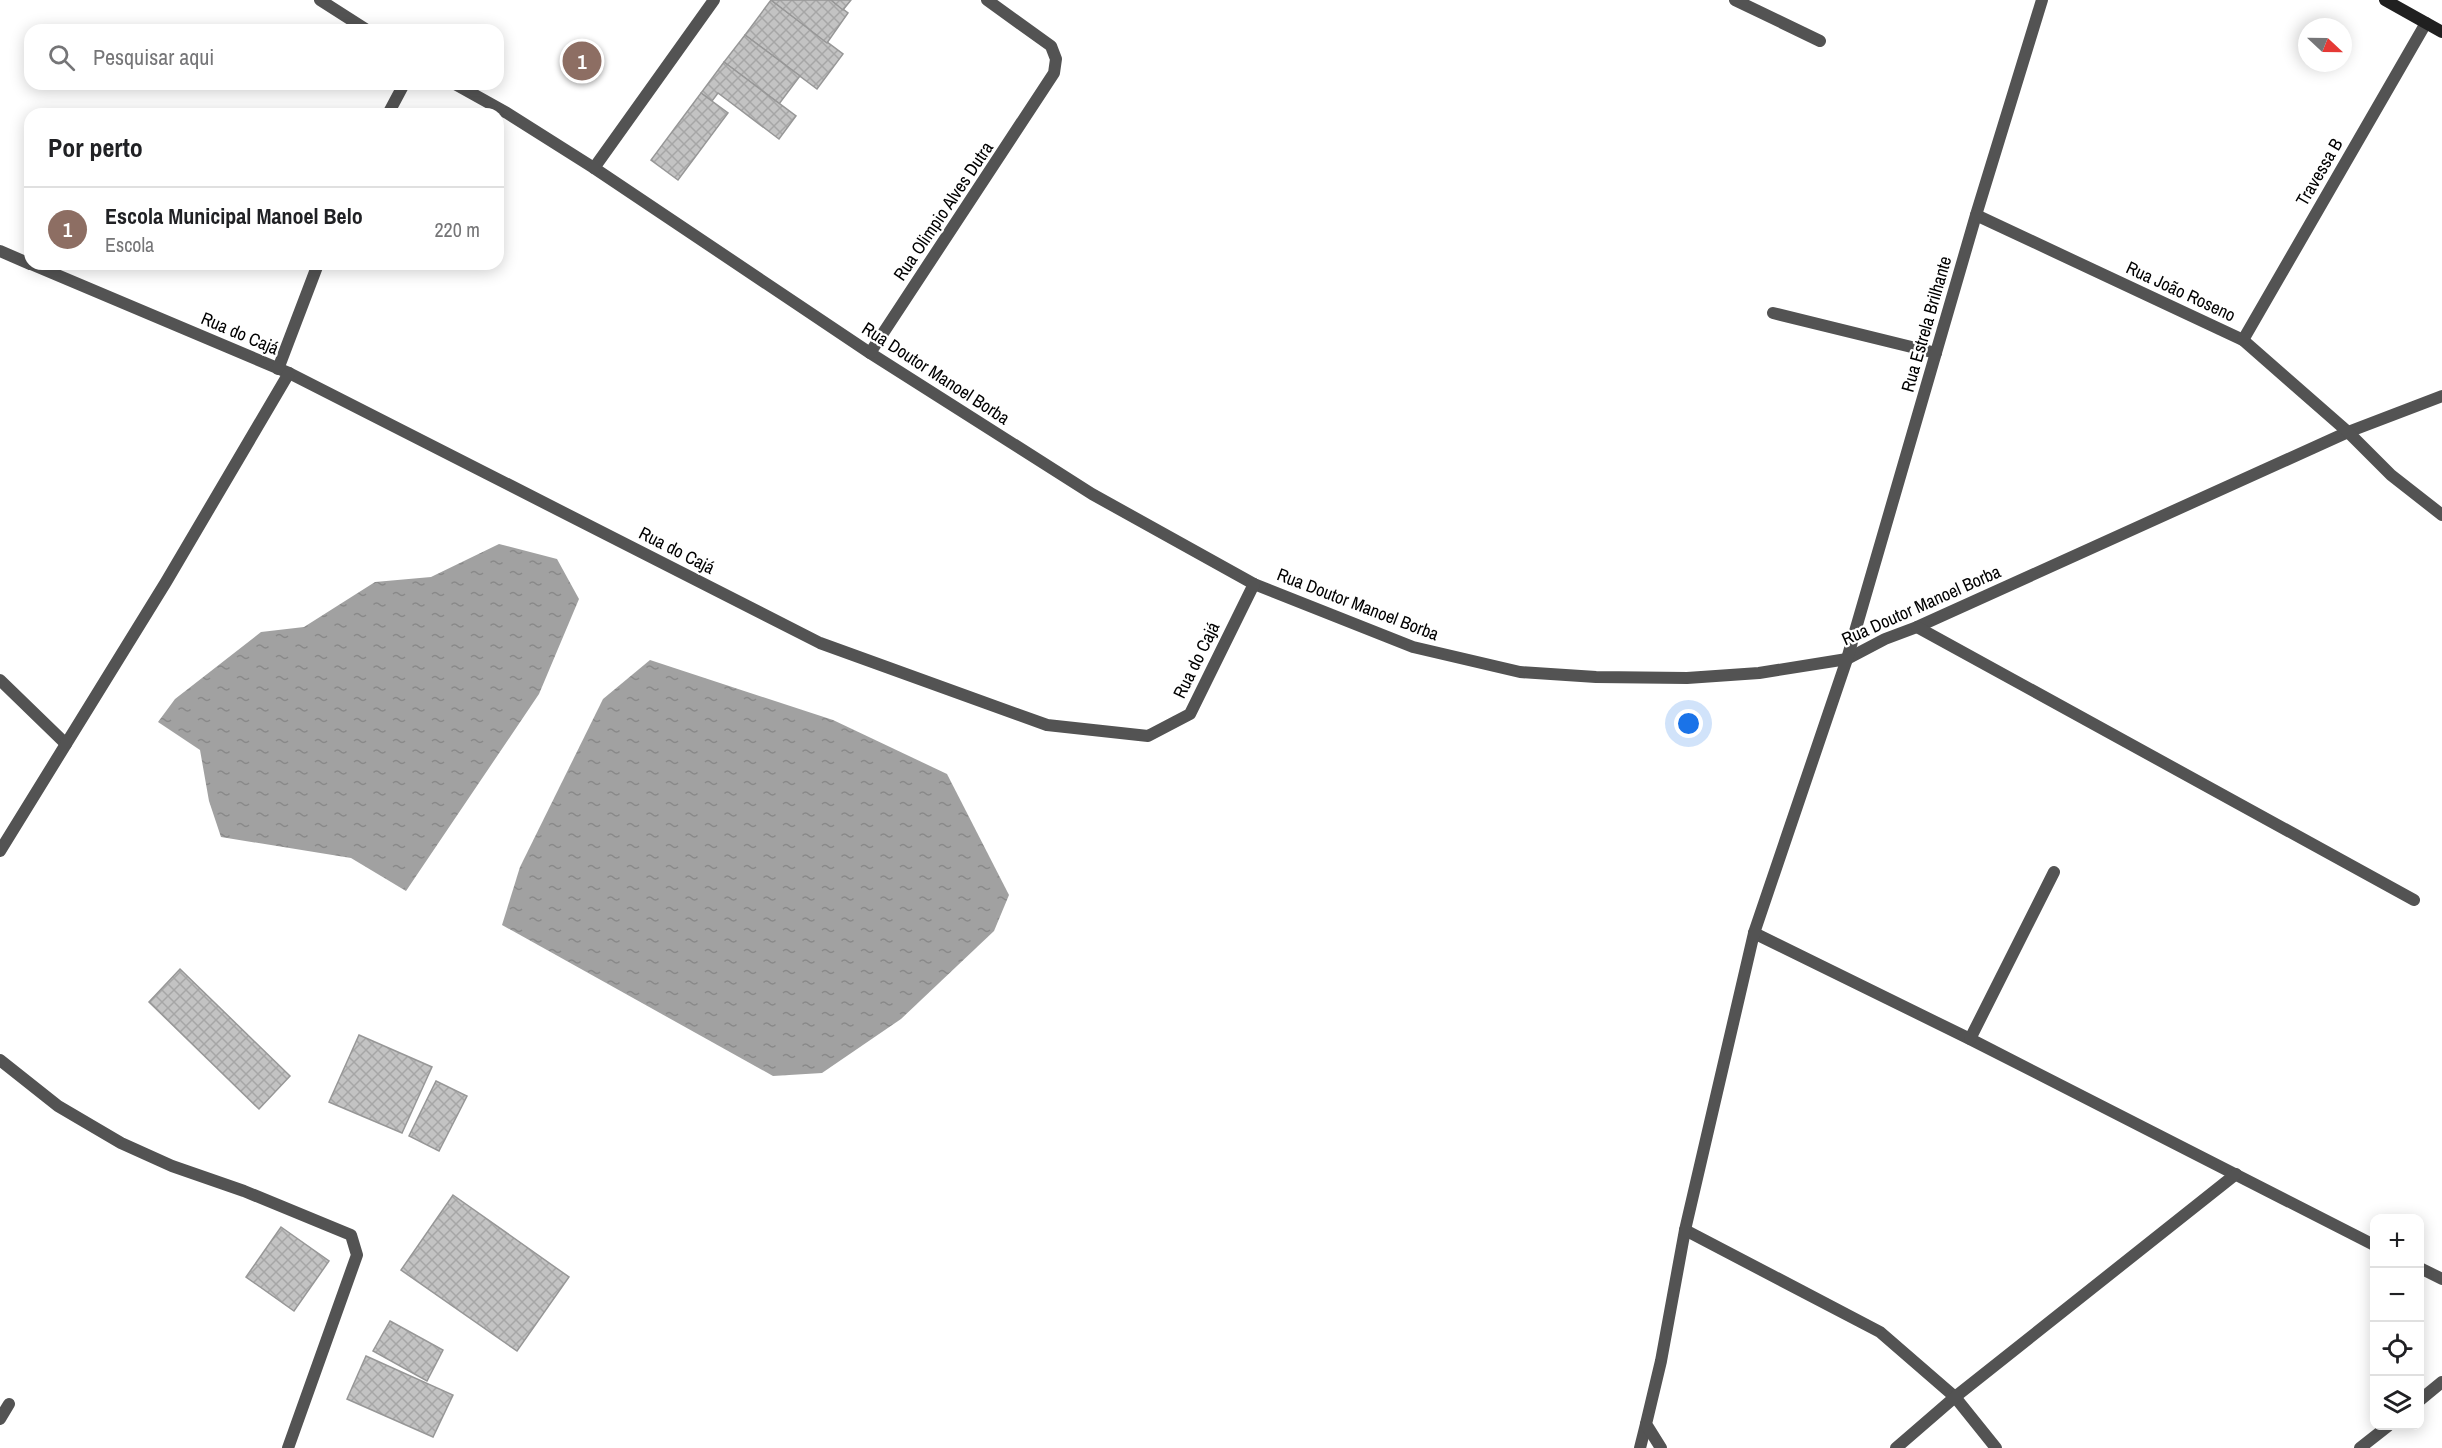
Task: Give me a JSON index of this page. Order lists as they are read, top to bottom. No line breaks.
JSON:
{"streets":{"street":["Travessa B","Rua Olimpio Alves Dutra","Rua João Roseno","Rua Estrela Brilhante","Rua do Cajá","Rua Doutor Manoel Borba"]},"crossings":[["Travessa B","Rua João Roseno"],["Rua Olimpio Alves Dutra","Rua Doutor Manoel Borba"],["Rua João Roseno","Rua Estrela Brilhante"],["Rua João Roseno","Rua Doutor Manoel Borba"],["Rua Estrela Brilhante","Rua Doutor Manoel Borba"],["Rua do Cajá","Rua Doutor Manoel Borba"]],"north":"right","page":{"search":"Pesquisar aqui","pins":"1","heading":"Por perto","list":[{"mark":"1","name":"Escola Municipal Manoel Belo","note":"Escola","value":"220 m"}],"map_buttons":["+","−"]}}
